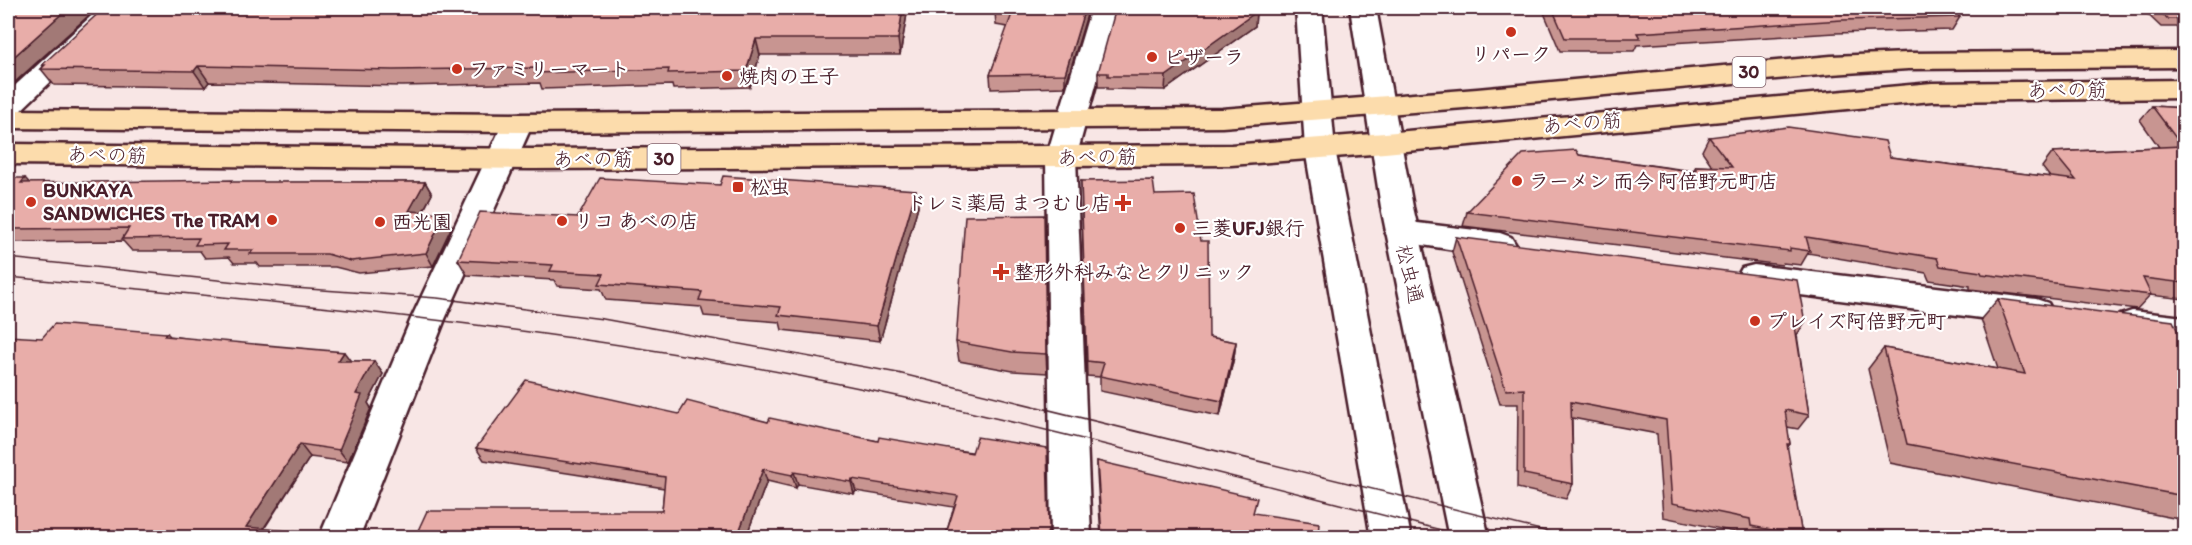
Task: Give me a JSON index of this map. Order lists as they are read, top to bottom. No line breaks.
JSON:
{"streets":{"main road":["30","あべの筋"],"street":["松虫通"]},"crossings":[["あべの筋","松虫通"]],"places":{"other":["リパーク","ピザーラ","ファミリーマート","焼肉の王子","ラーメン 而今 阿倍野元町店","BUNKAYA SANDWICHES","The TRAM","リコ あべの店","西光園","三菱UFJ銀行","プレイズ阿倍野元町"],"transit":["松虫"],"health":["ドレミ薬局 まつむし店","整形外科みなとクリニック"]}}
